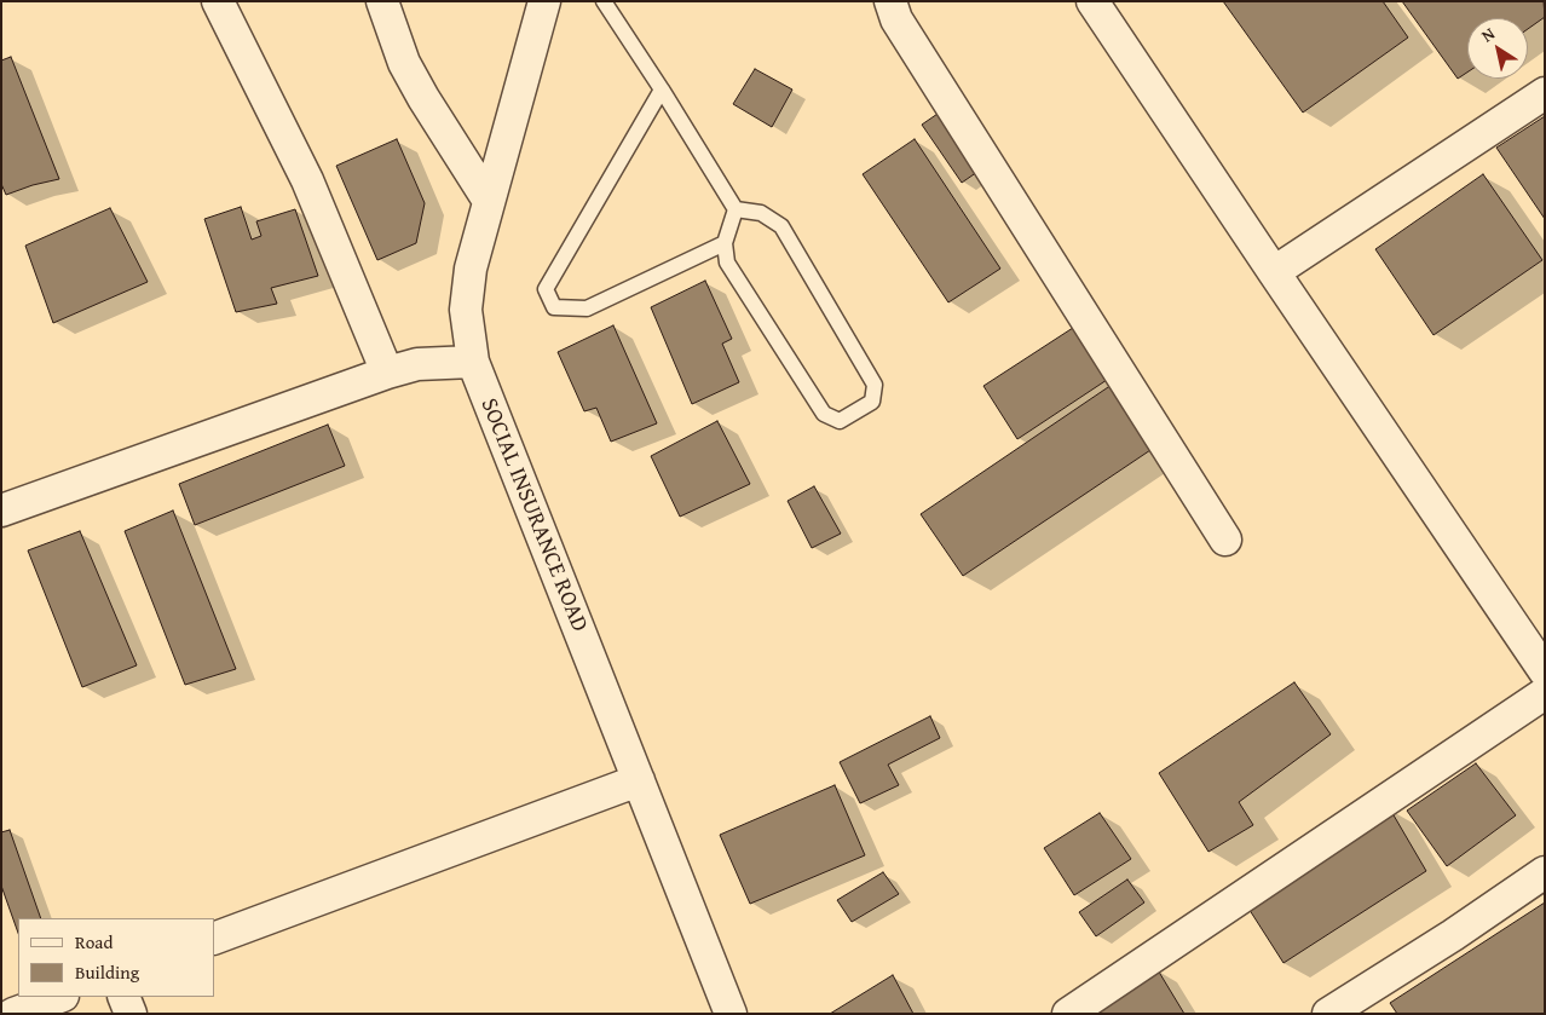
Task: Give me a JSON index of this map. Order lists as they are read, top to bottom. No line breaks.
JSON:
{"streets":{"street":["SOCIAL INSURANCE ROAD"]},"legend":["Road","Building"],"north":"top left"}
